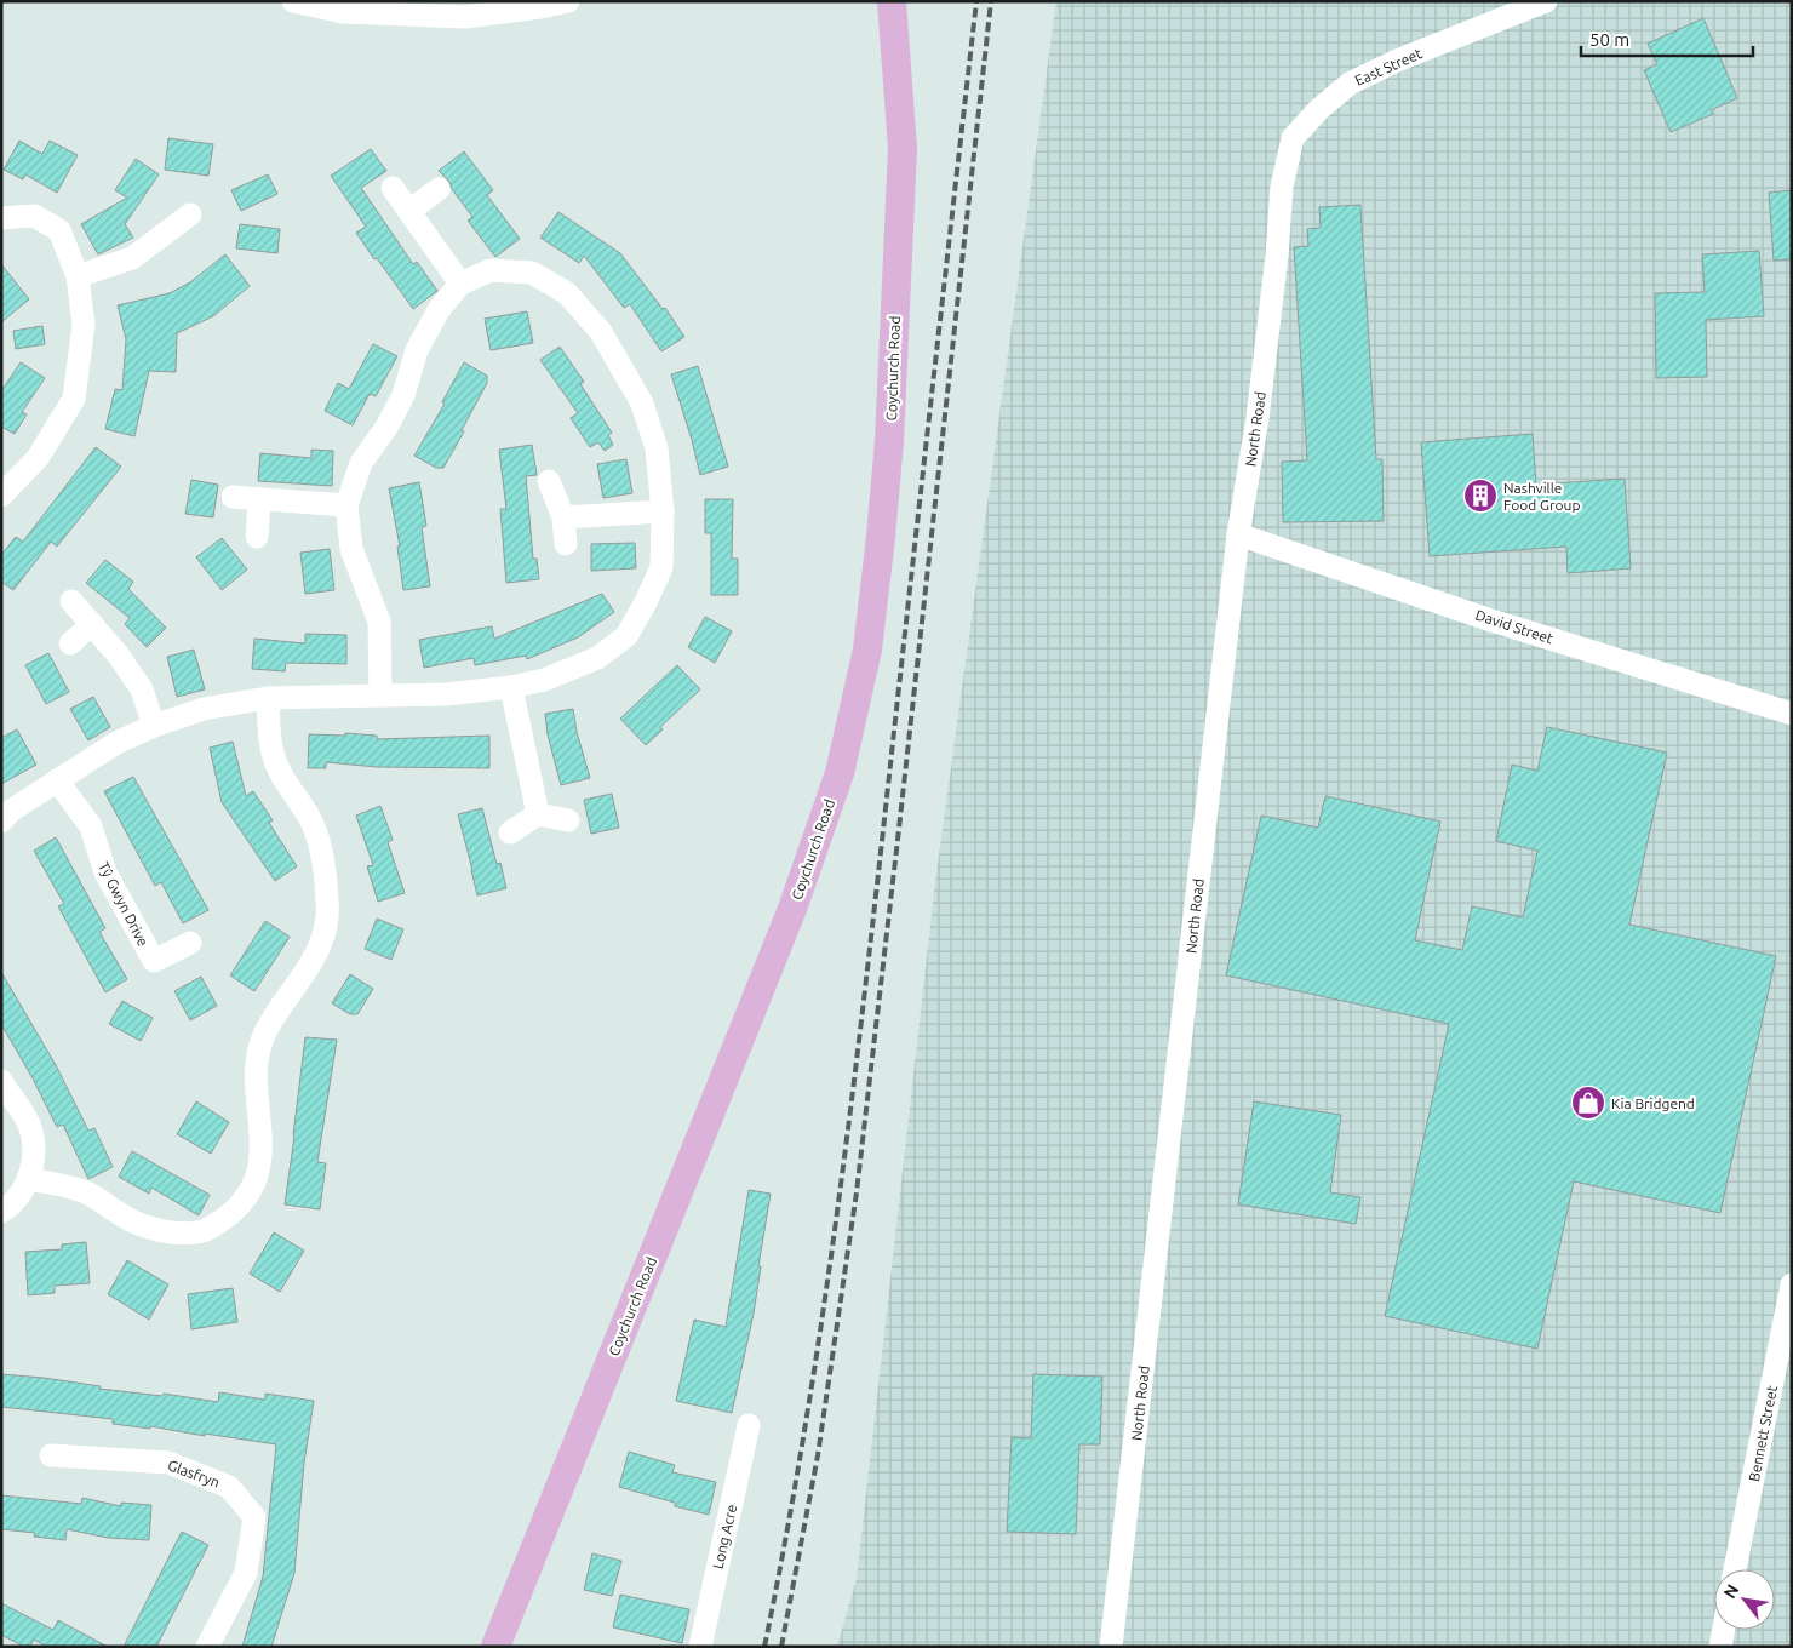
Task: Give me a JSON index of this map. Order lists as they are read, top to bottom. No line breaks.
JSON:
{"streets":{"main road":["Coychurch Road"],"street":["East Street","North Road","David Street","Tŷ Gwyn Drive","Bennett Street","Glasfryn","Long Acre"]},"crossings":[["East Street","North Road"],["North Road","David Street"]],"places":{"building":["Nashville Food Group"],"shop":["Kia Bridgend"]},"scale_bar":"50 m","north":"top left"}
